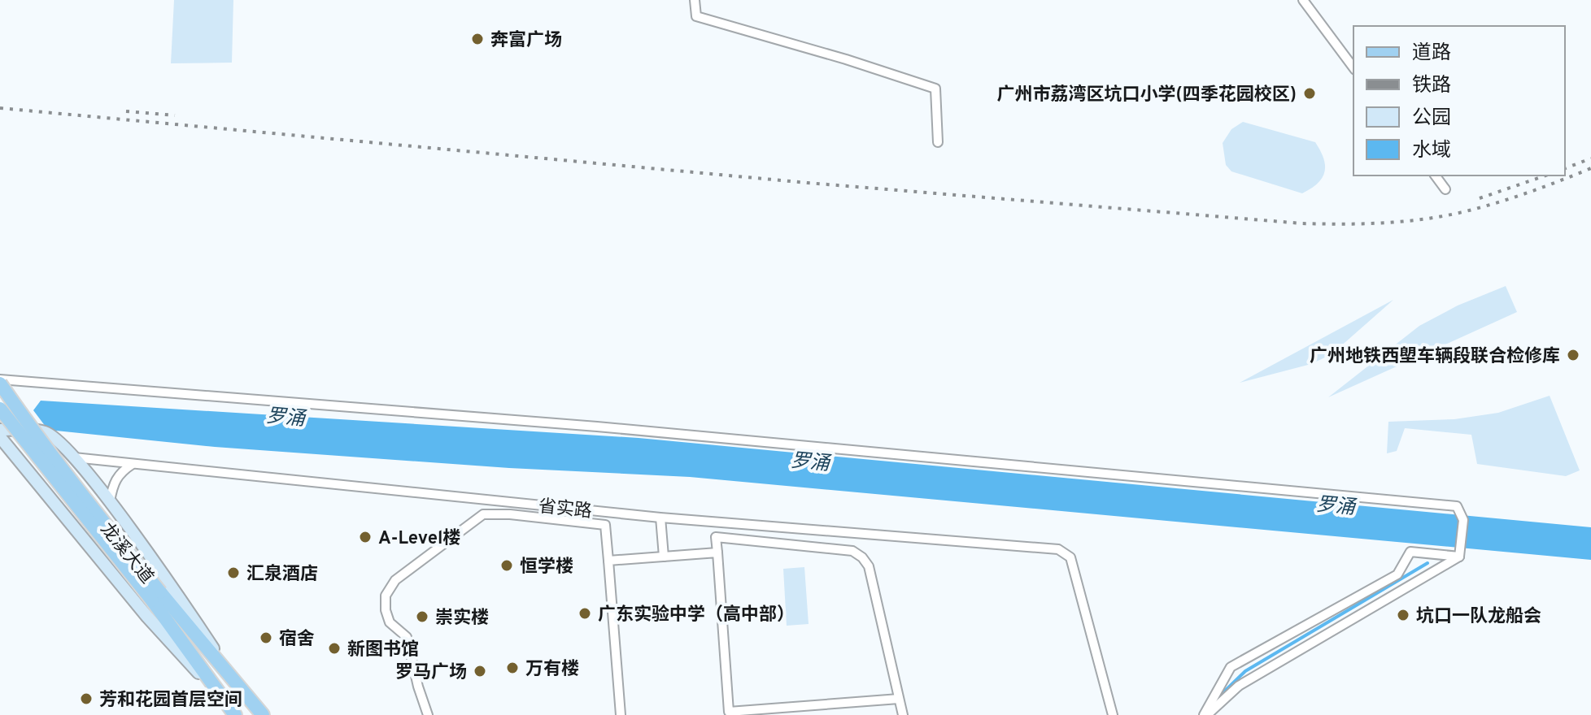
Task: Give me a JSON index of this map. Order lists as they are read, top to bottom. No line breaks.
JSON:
{"streets":{"main road":["龙溪大道"],"street":["省实路"]},"water":["罗涌"],"places":["奔富广场","广州市荔湾区坑口小学(四季花园校区)","广州地铁西塱车辆段联合检修库","A-Level楼","恒学楼","汇泉酒店","广东实验中学（高中部）","坑口一队龙船会","崇实楼","宿舍","新图书馆","万有楼","罗马广场","芳和花园首层空间"],"legend":["道路","铁路","公园","水域"]}
